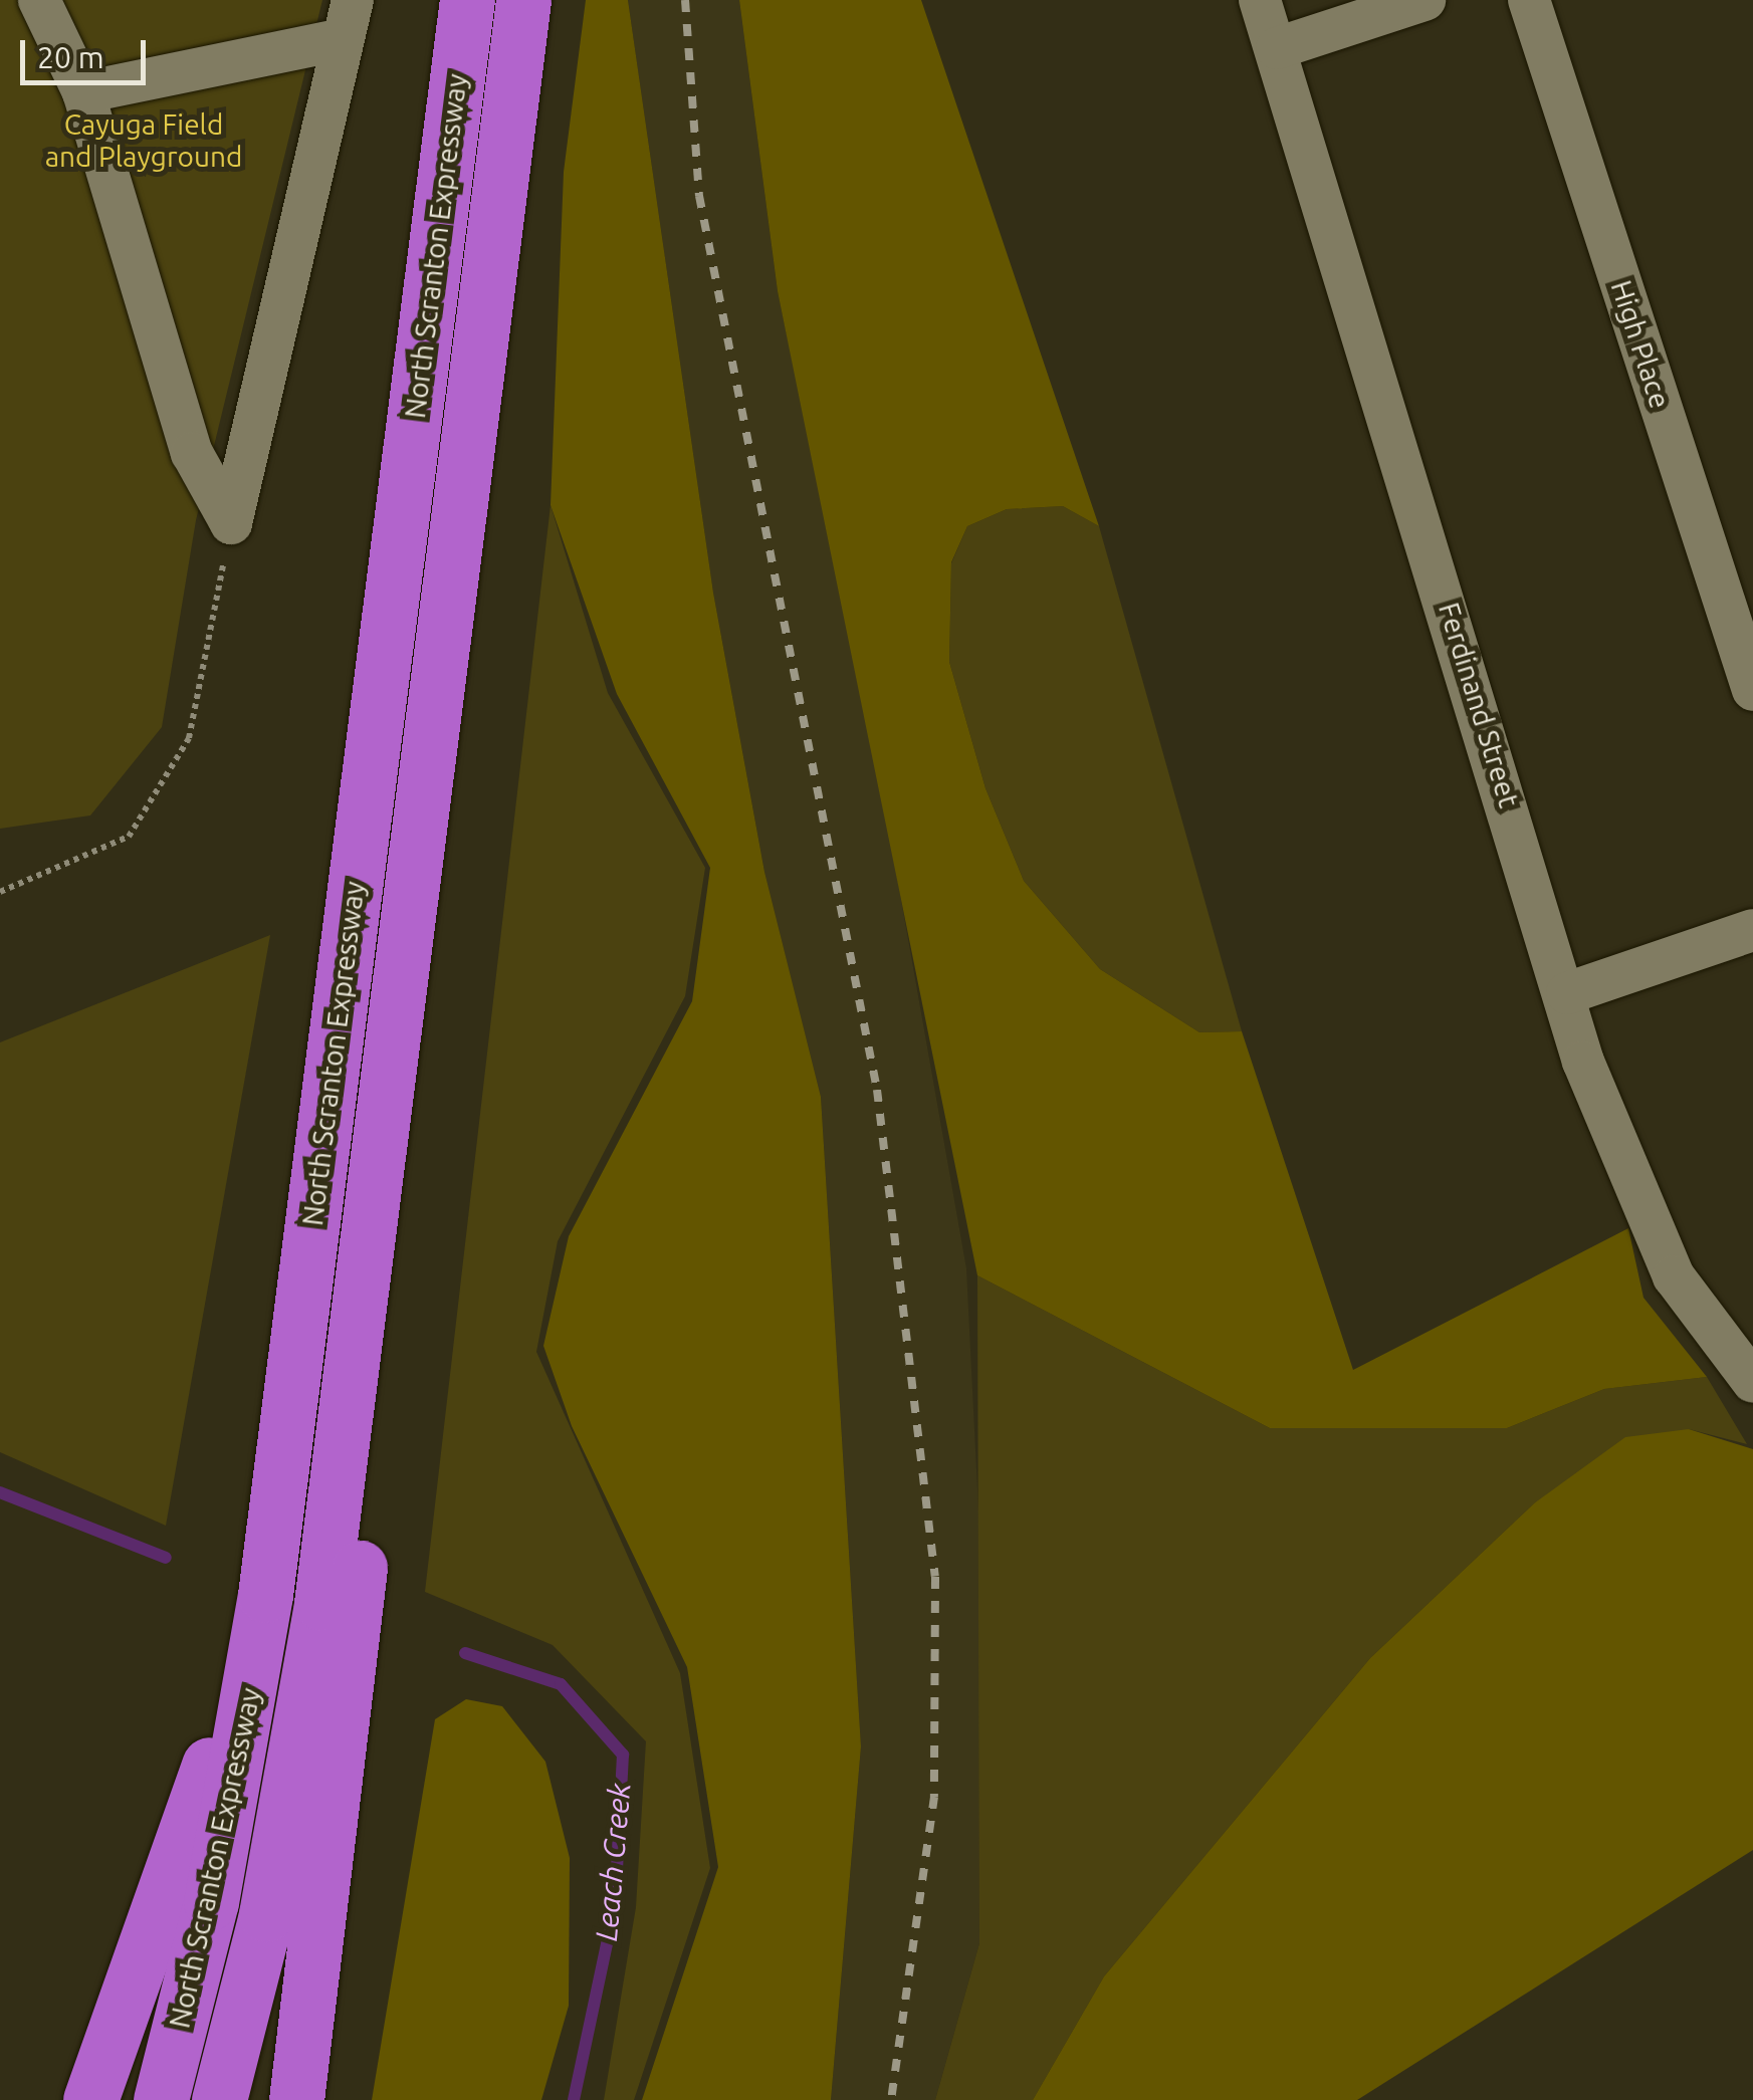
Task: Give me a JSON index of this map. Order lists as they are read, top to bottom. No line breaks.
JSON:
{"streets":{"highway":["North Scranton Expressway"],"street":["High Place","Ferdinand Street"]},"water":["Leach Creek"],"parks":["Cayuga Field and Playground"],"scale_bar":"20 m"}
